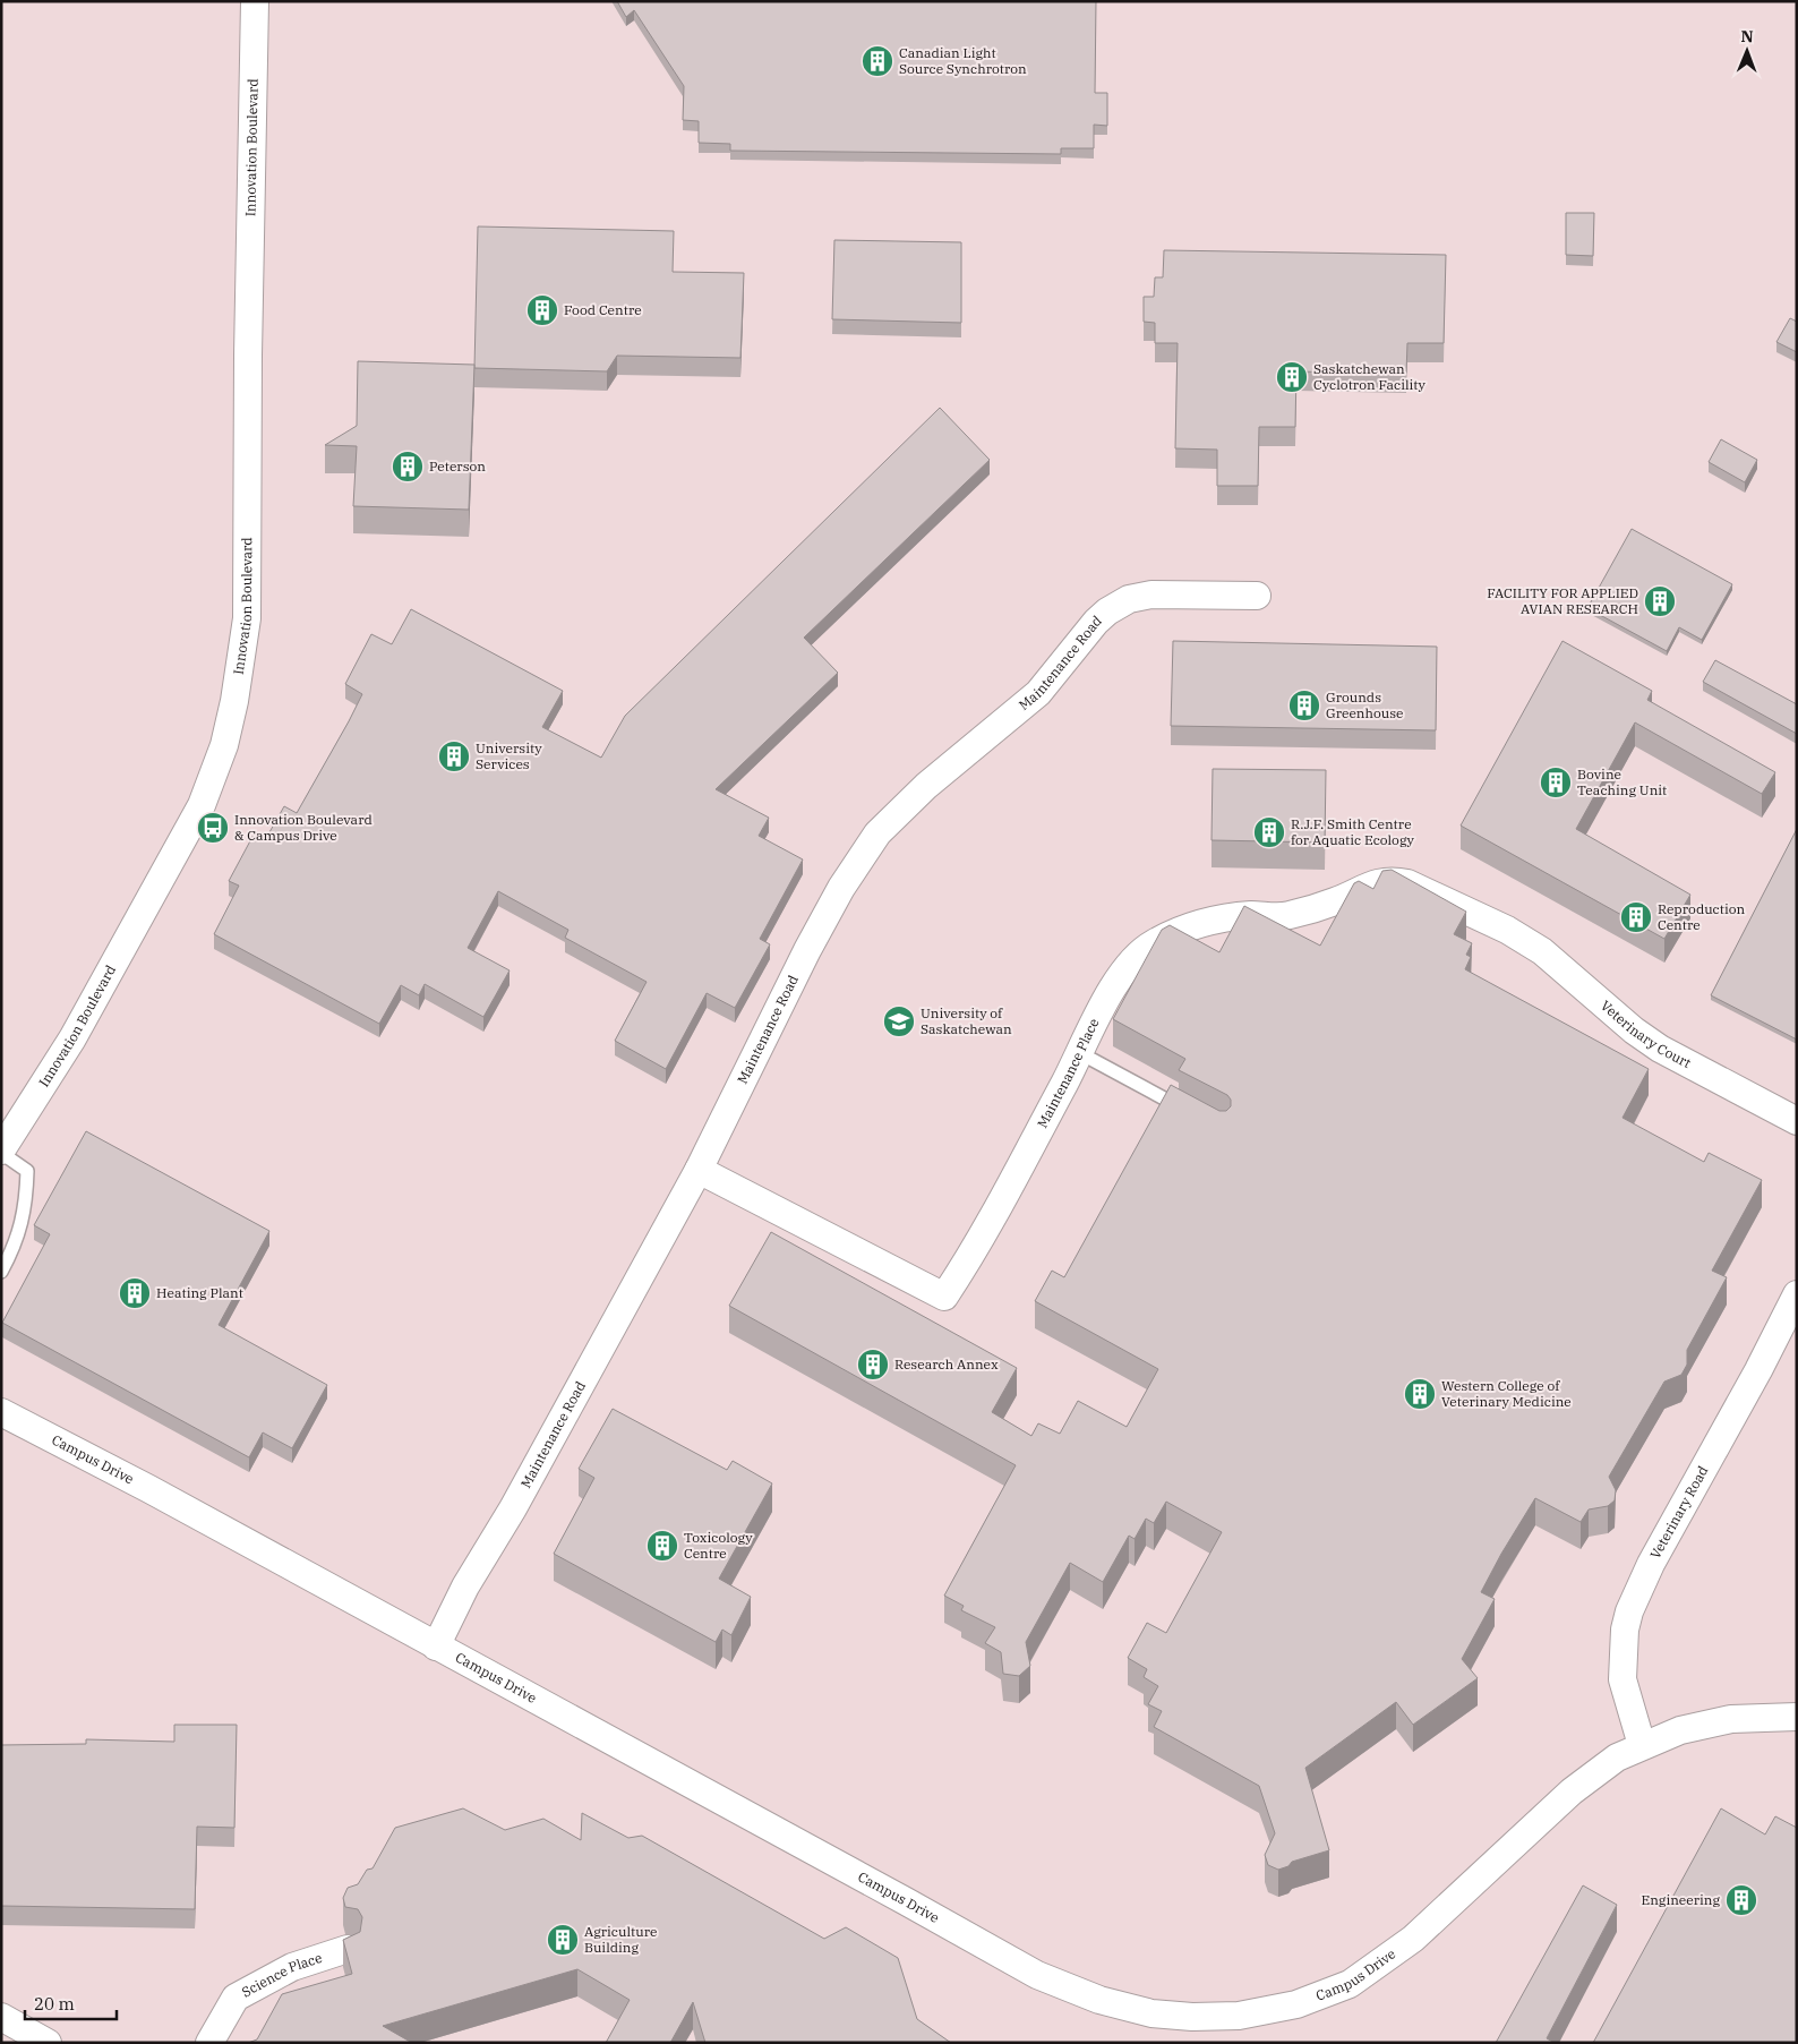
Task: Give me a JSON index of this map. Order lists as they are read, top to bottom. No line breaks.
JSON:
{"streets":{"street":["Innovation Boulevard","Maintenance Road","Veterinary Court","Maintenance Place","Campus Drive","Veterinary Road","Science Place"]},"crossings":[["Maintenance Road","Maintenance Place"],["Maintenance Road","Campus Drive"],["Veterinary Court","Maintenance Place"],["Campus Drive","Veterinary Road"]],"places":{"building":["Canadian Light Source Synchrotron","Food Centre","Saskatchewan Cyclotron Facility","Peterson","FACILITY FOR APPLIED AVIAN RESEARCH","Grounds Greenhouse","University Services","Bovine Teaching Unit","R.J.F. Smith Centre for Aquatic Ecology","Reproduction Centre","Heating Plant","Research Annex","Western College of Veterinary Medicine","Toxicology Centre","Engineering","Agriculture Building"],"bus stop":["Innovation Boulevard & Campus Drive"],"school or university":["University of Saskatchewan"]},"scale_bar":"20 m","north":"top"}
